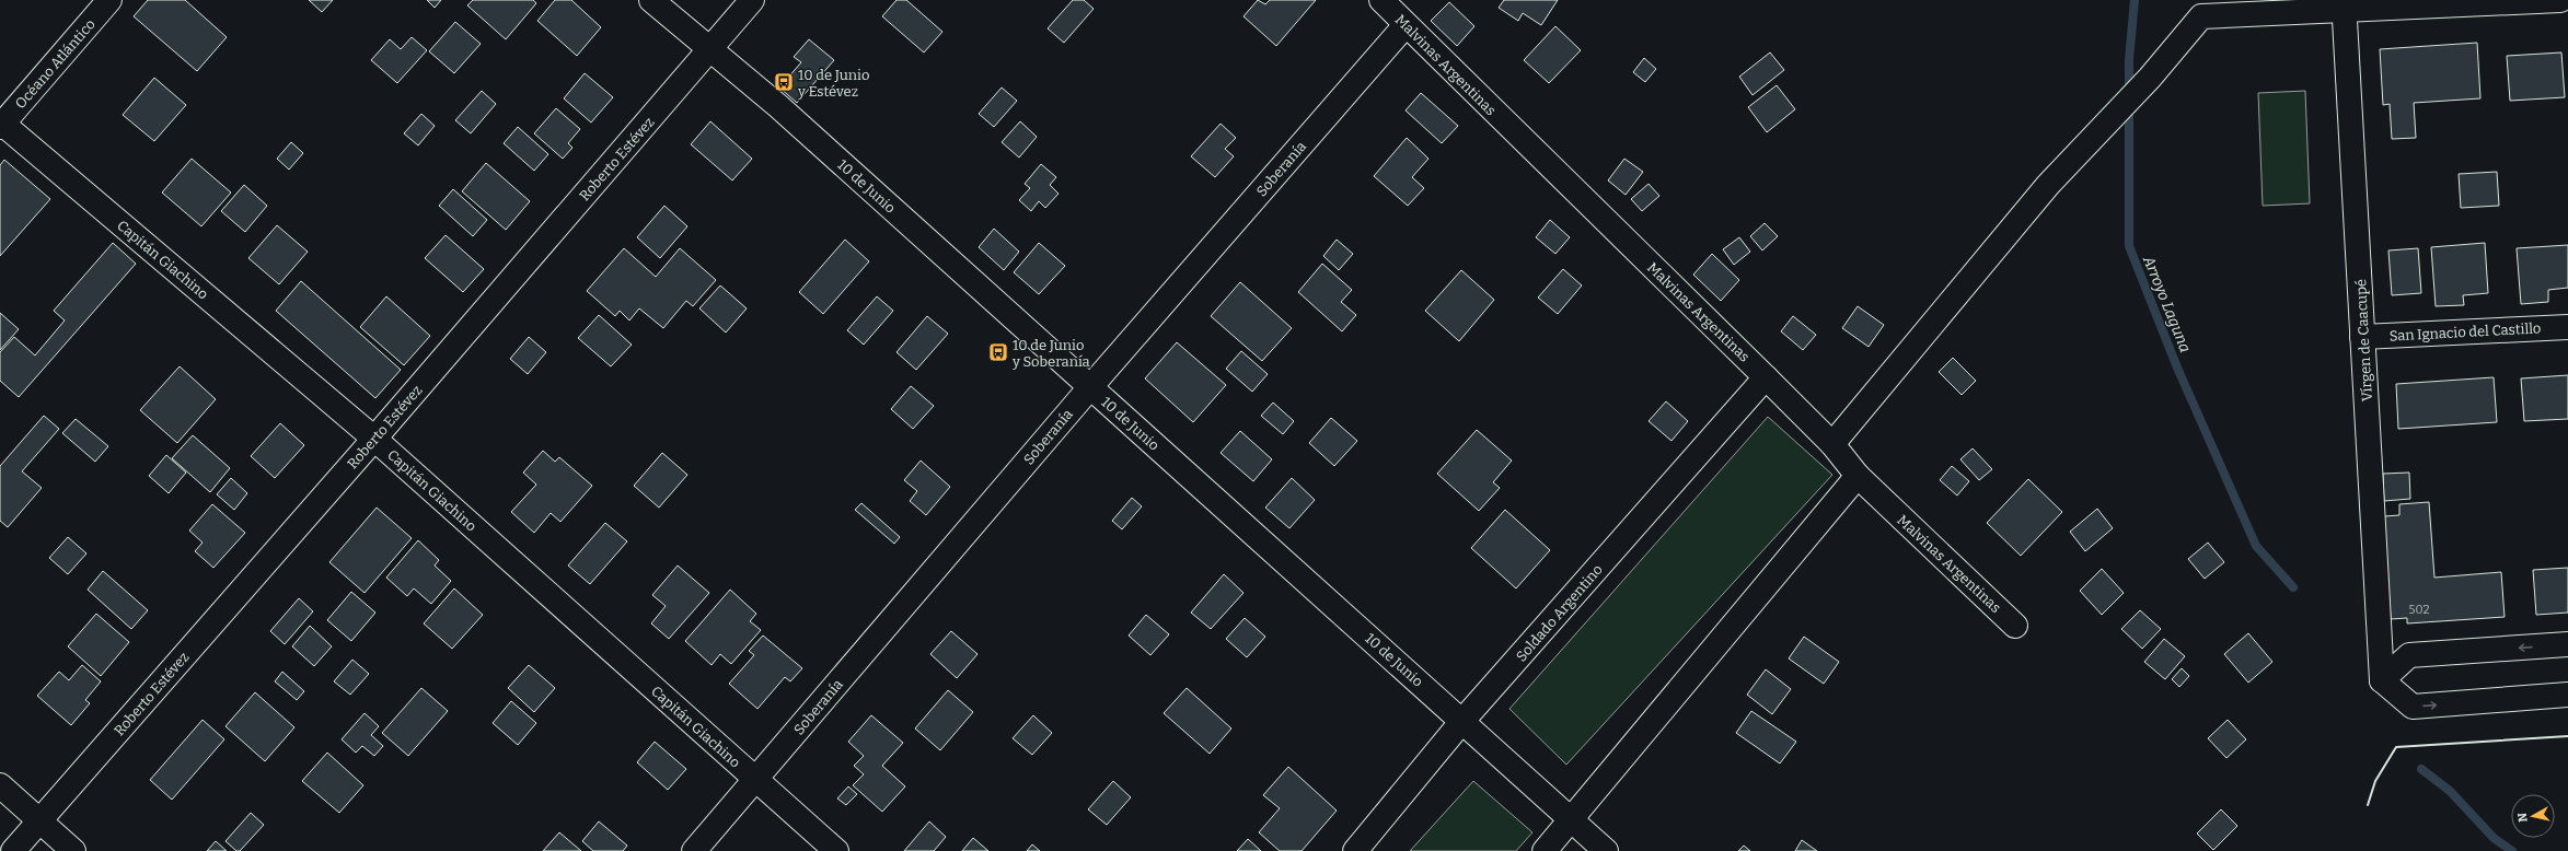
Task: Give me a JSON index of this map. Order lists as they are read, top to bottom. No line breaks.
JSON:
{"streets":{"street":["Océano Atlántico","Malvinas Argentinas","Roberto Estévez","Soberanía","10 de Junio","Capitán Giachino","San Ignacio del Castillo","Vírgen de Caacupé","Soldado Argentino"]},"crossings":[["Océano Atlántico","Capitán Giachino"],["Malvinas Argentinas","Soberanía"],["Malvinas Argentinas","Soldado Argentino"],["Roberto Estévez","10 de Junio"],["Roberto Estévez","Capitán Giachino"],["Soberanía","10 de Junio"],["Soberanía","Capitán Giachino"],["10 de Junio","Soldado Argentino"],["San Ignacio del Castillo","Vírgen de Caacupé"]],"water":["Arroyo Laguna"],"places":{"bus stop":["10 de Junio y Estévez","10 de Junio y Soberanía"]},"house_numbers":["502"],"north":"left"}
